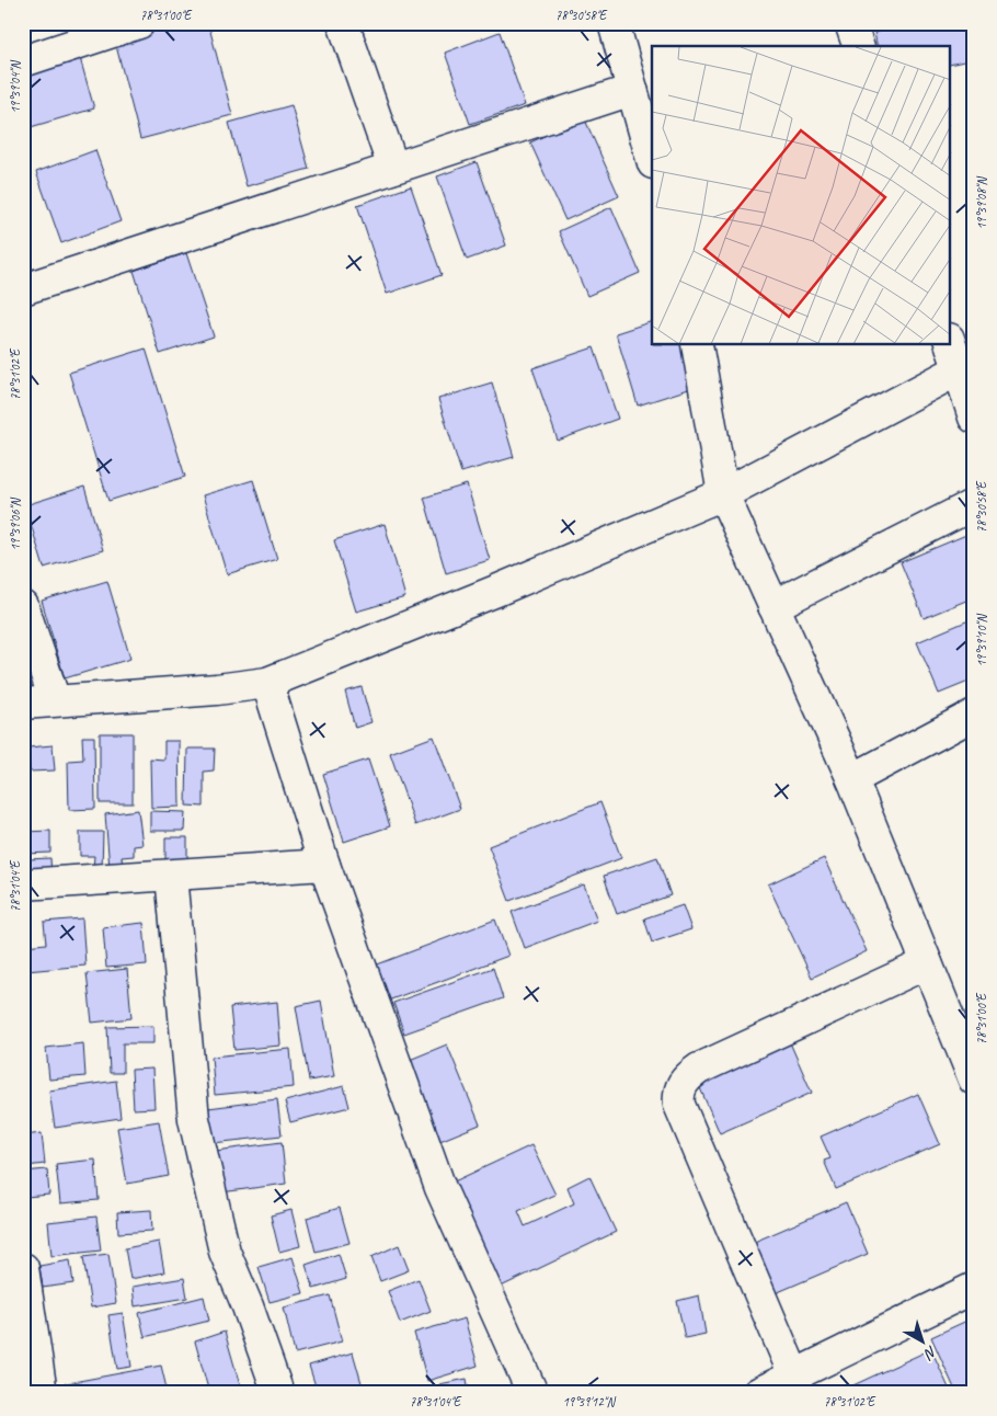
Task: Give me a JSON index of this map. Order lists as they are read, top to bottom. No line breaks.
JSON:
{"north":"bottom right","coordinates":["78°31'00\"E","78°30'58\"E","19°39'04\"N","19°39'08\"N","78°31'02\"E","19°39'06\"N","19°39'10\"N","78°31'04\"E","19°39'12\"N"]}
